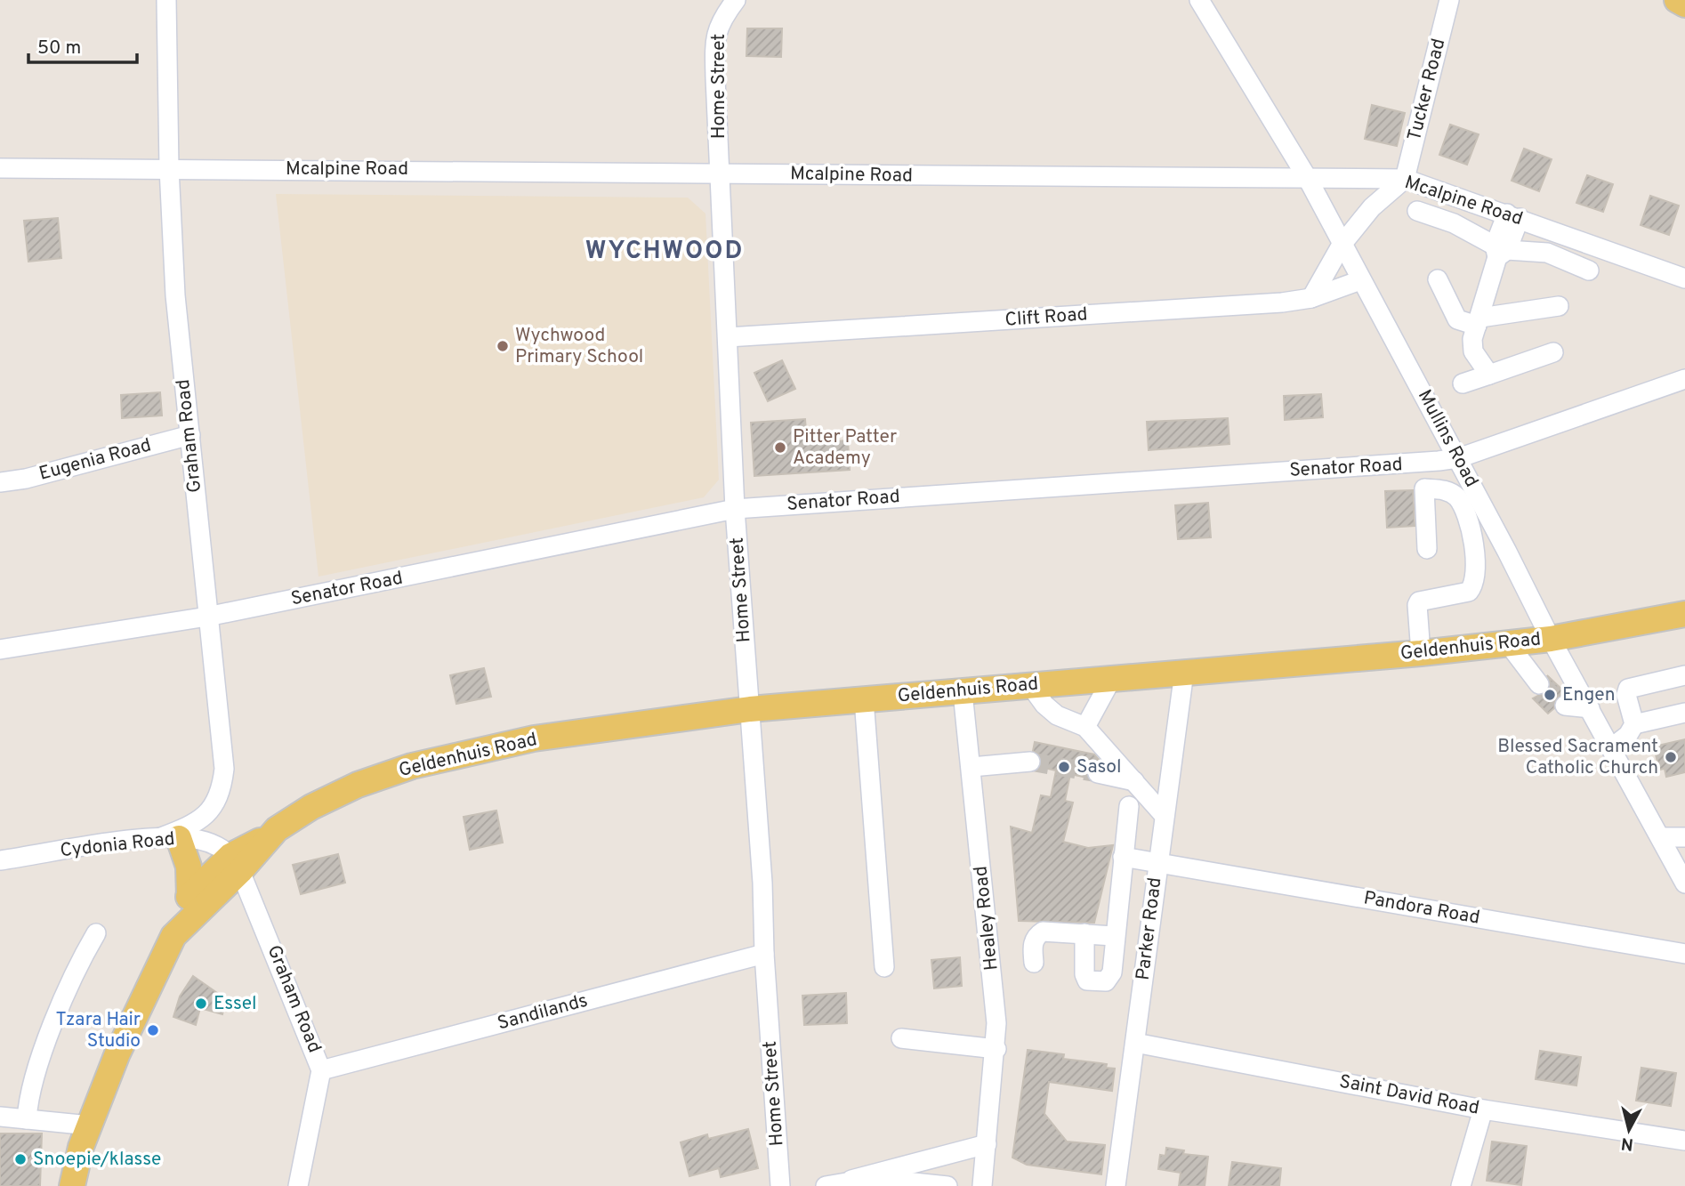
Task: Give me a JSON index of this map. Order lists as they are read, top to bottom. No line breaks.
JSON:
{"streets":{"main road":["Geldenhuis Road"],"street":["Home Street","Tucker Road","Mcalpine Road","Clift Road","Graham Road","Mullins Road","Eugenia Road","Senator Road","Cydonia Road","Pandora Road","Healey Road","Parker Road","Sandilands","Saint David Road"]},"crossings":[["Home Street","Mcalpine Road"],["Home Street","Clift Road"],["Home Street","Senator Road"],["Home Street","Geldenhuis Road"],["Home Street","Sandilands"],["Tucker Road","Mcalpine Road"],["Mcalpine Road","Graham Road"],["Mcalpine Road","Mullins Road"],["Clift Road","Mullins Road"],["Graham Road","Eugenia Road"],["Graham Road","Senator Road"],["Graham Road","Geldenhuis Road"],["Graham Road","Cydonia Road"],["Graham Road","Sandilands"],["Mullins Road","Senator Road"],["Mullins Road","Geldenhuis Road"],["Geldenhuis Road","Cydonia Road"],["Geldenhuis Road","Healey Road"],["Geldenhuis Road","Parker Road"],["Pandora Road","Parker Road"],["Parker Road","Saint David Road"]],"districts":["WYCHWOOD"],"places":["Wychwood Primary School","Pitter Patter Academy","Engen","Blessed Sacrament Catholic Church","Sasol","Essel","Tzara Hair Studio","Snoepie/klasse"],"scale_bar":"50 m","north":"bottom"}
